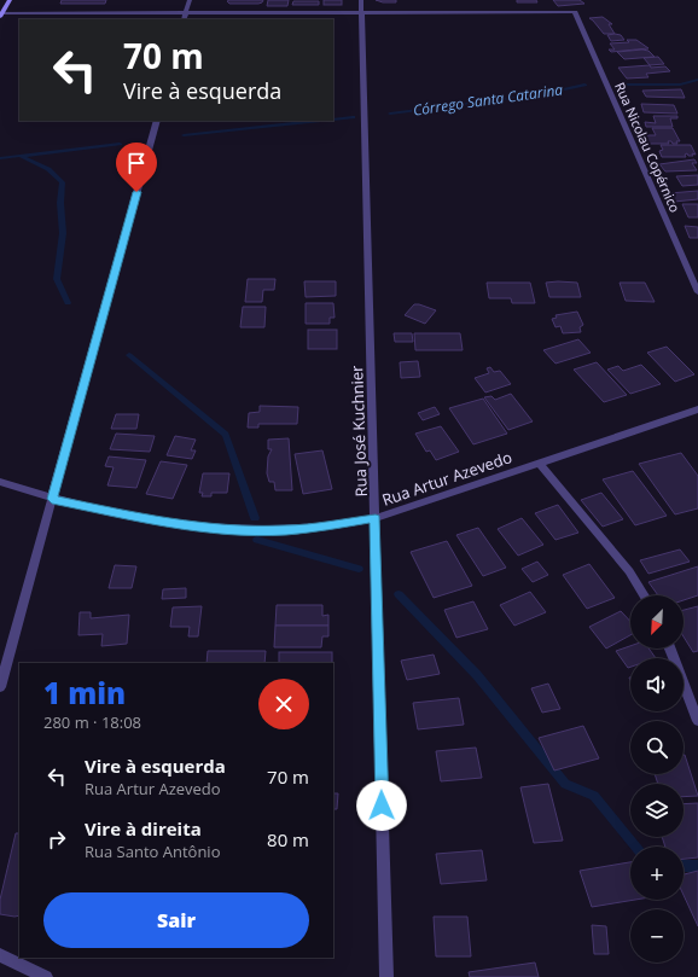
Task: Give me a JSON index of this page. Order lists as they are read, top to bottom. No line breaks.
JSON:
{"streets":{"street":["Rua Nicolau Copérnico","Rua José Kuchnier","Rua Artur Azevedo"]},"crossings":[["Rua Nicolau Copérnico","Rua José Kuchnier"],["Rua José Kuchnier","Rua Artur Azevedo"]],"water":["Córrego Santa Catarina"],"north":"bottom left","page":{"turn":["70 m","Vire à esquerda"],"map_buttons":["+","−"],"heading":["1 min","280 m · 18:08"],"list":[{"name":"Vire à esquerda","note":"Rua Artur Azevedo","value":"70 m"},{"name":"Vire à direita","note":"Rua Santo Antônio","value":"80 m"}],"buttons":"Sair"}}
